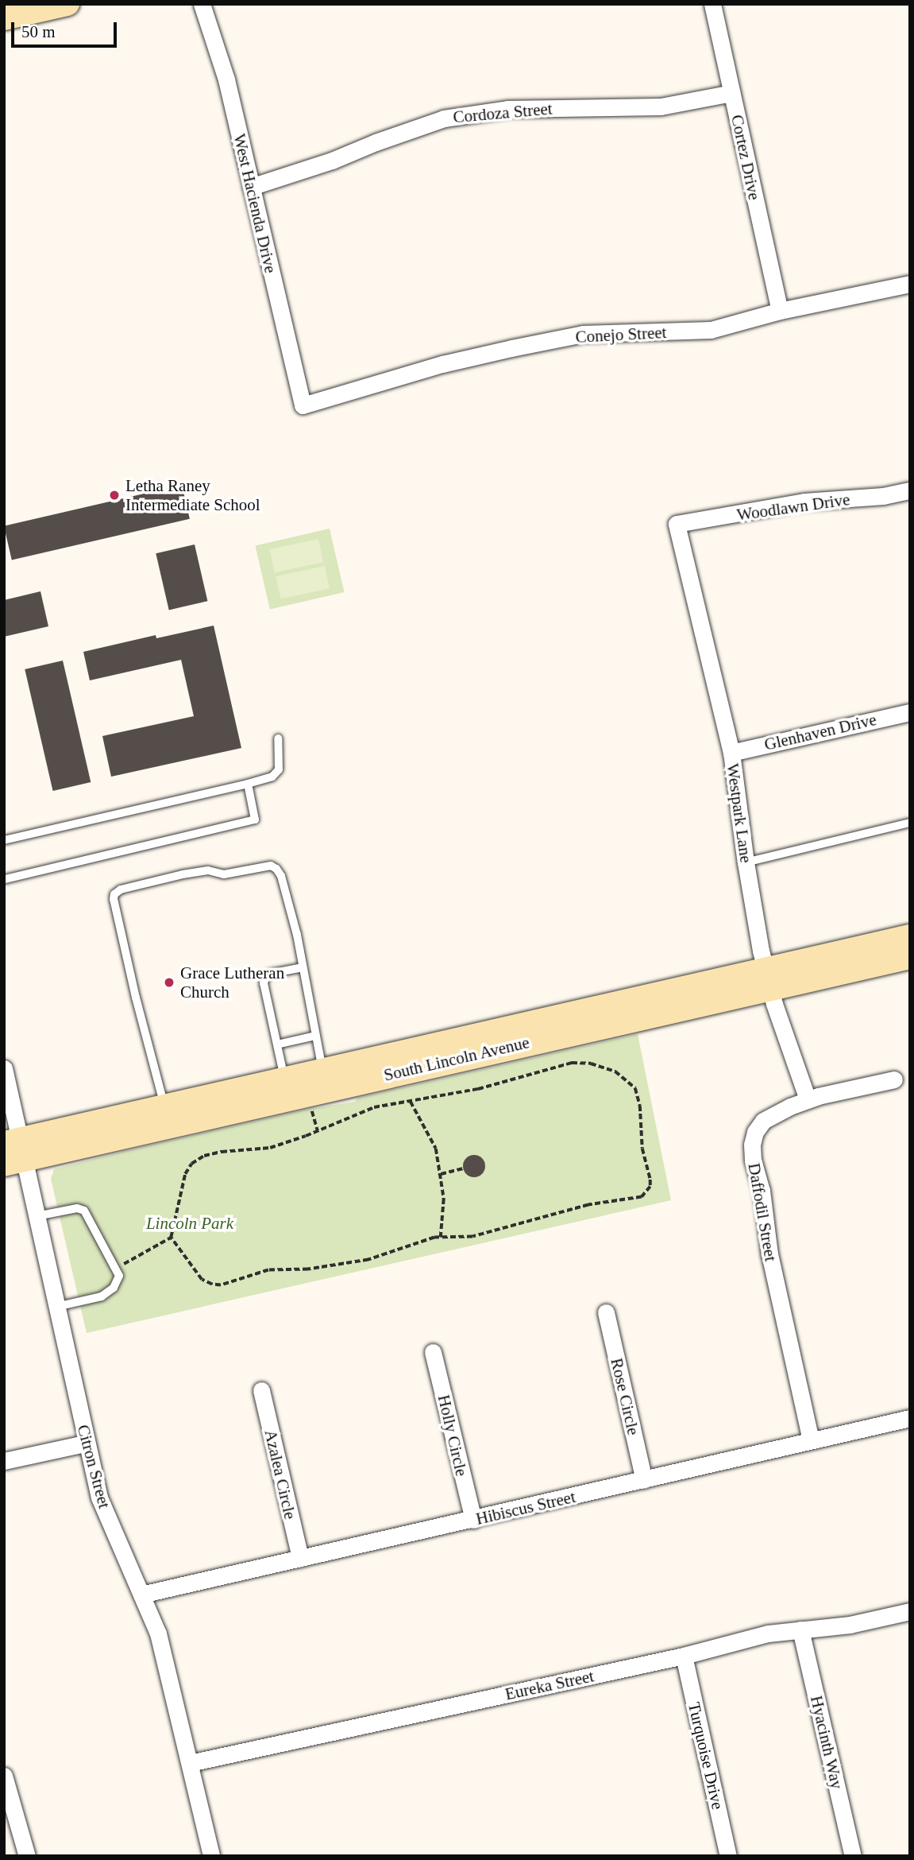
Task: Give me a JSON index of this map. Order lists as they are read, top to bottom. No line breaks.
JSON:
{"streets":{"main road":["South Lincoln Avenue"],"street":["Cordoza Street","Cortez Drive","West Hacienda Drive","Conejo Street","Woodlawn Drive","Glenhaven Drive","Westpark Lane","Daffodil Street","Rose Circle","Holly Circle","Citron Street","Azalea Circle","Hibiscus Street","Eureka Street","Hyacinth Way","Turquoise Drive"]},"crossings":[["Cordoza Street","Cortez Drive"],["Cordoza Street","West Hacienda Drive"],["Cortez Drive","Conejo Street"],["West Hacienda Drive","Conejo Street"],["Woodlawn Drive","Westpark Lane"],["Glenhaven Drive","Westpark Lane"],["Westpark Lane","South Lincoln Avenue"],["Westpark Lane","Daffodil Street"],["South Lincoln Avenue","Citron Street"],["Daffodil Street","Hibiscus Street"],["Rose Circle","Hibiscus Street"],["Holly Circle","Hibiscus Street"],["Citron Street","Hibiscus Street"],["Citron Street","Eureka Street"],["Azalea Circle","Hibiscus Street"],["Eureka Street","Hyacinth Way"],["Eureka Street","Turquoise Drive"]],"parks":["Lincoln Park"],"places":["Letha Raney Intermediate School","Grace Lutheran Church"],"scale_bar":"50 m"}
